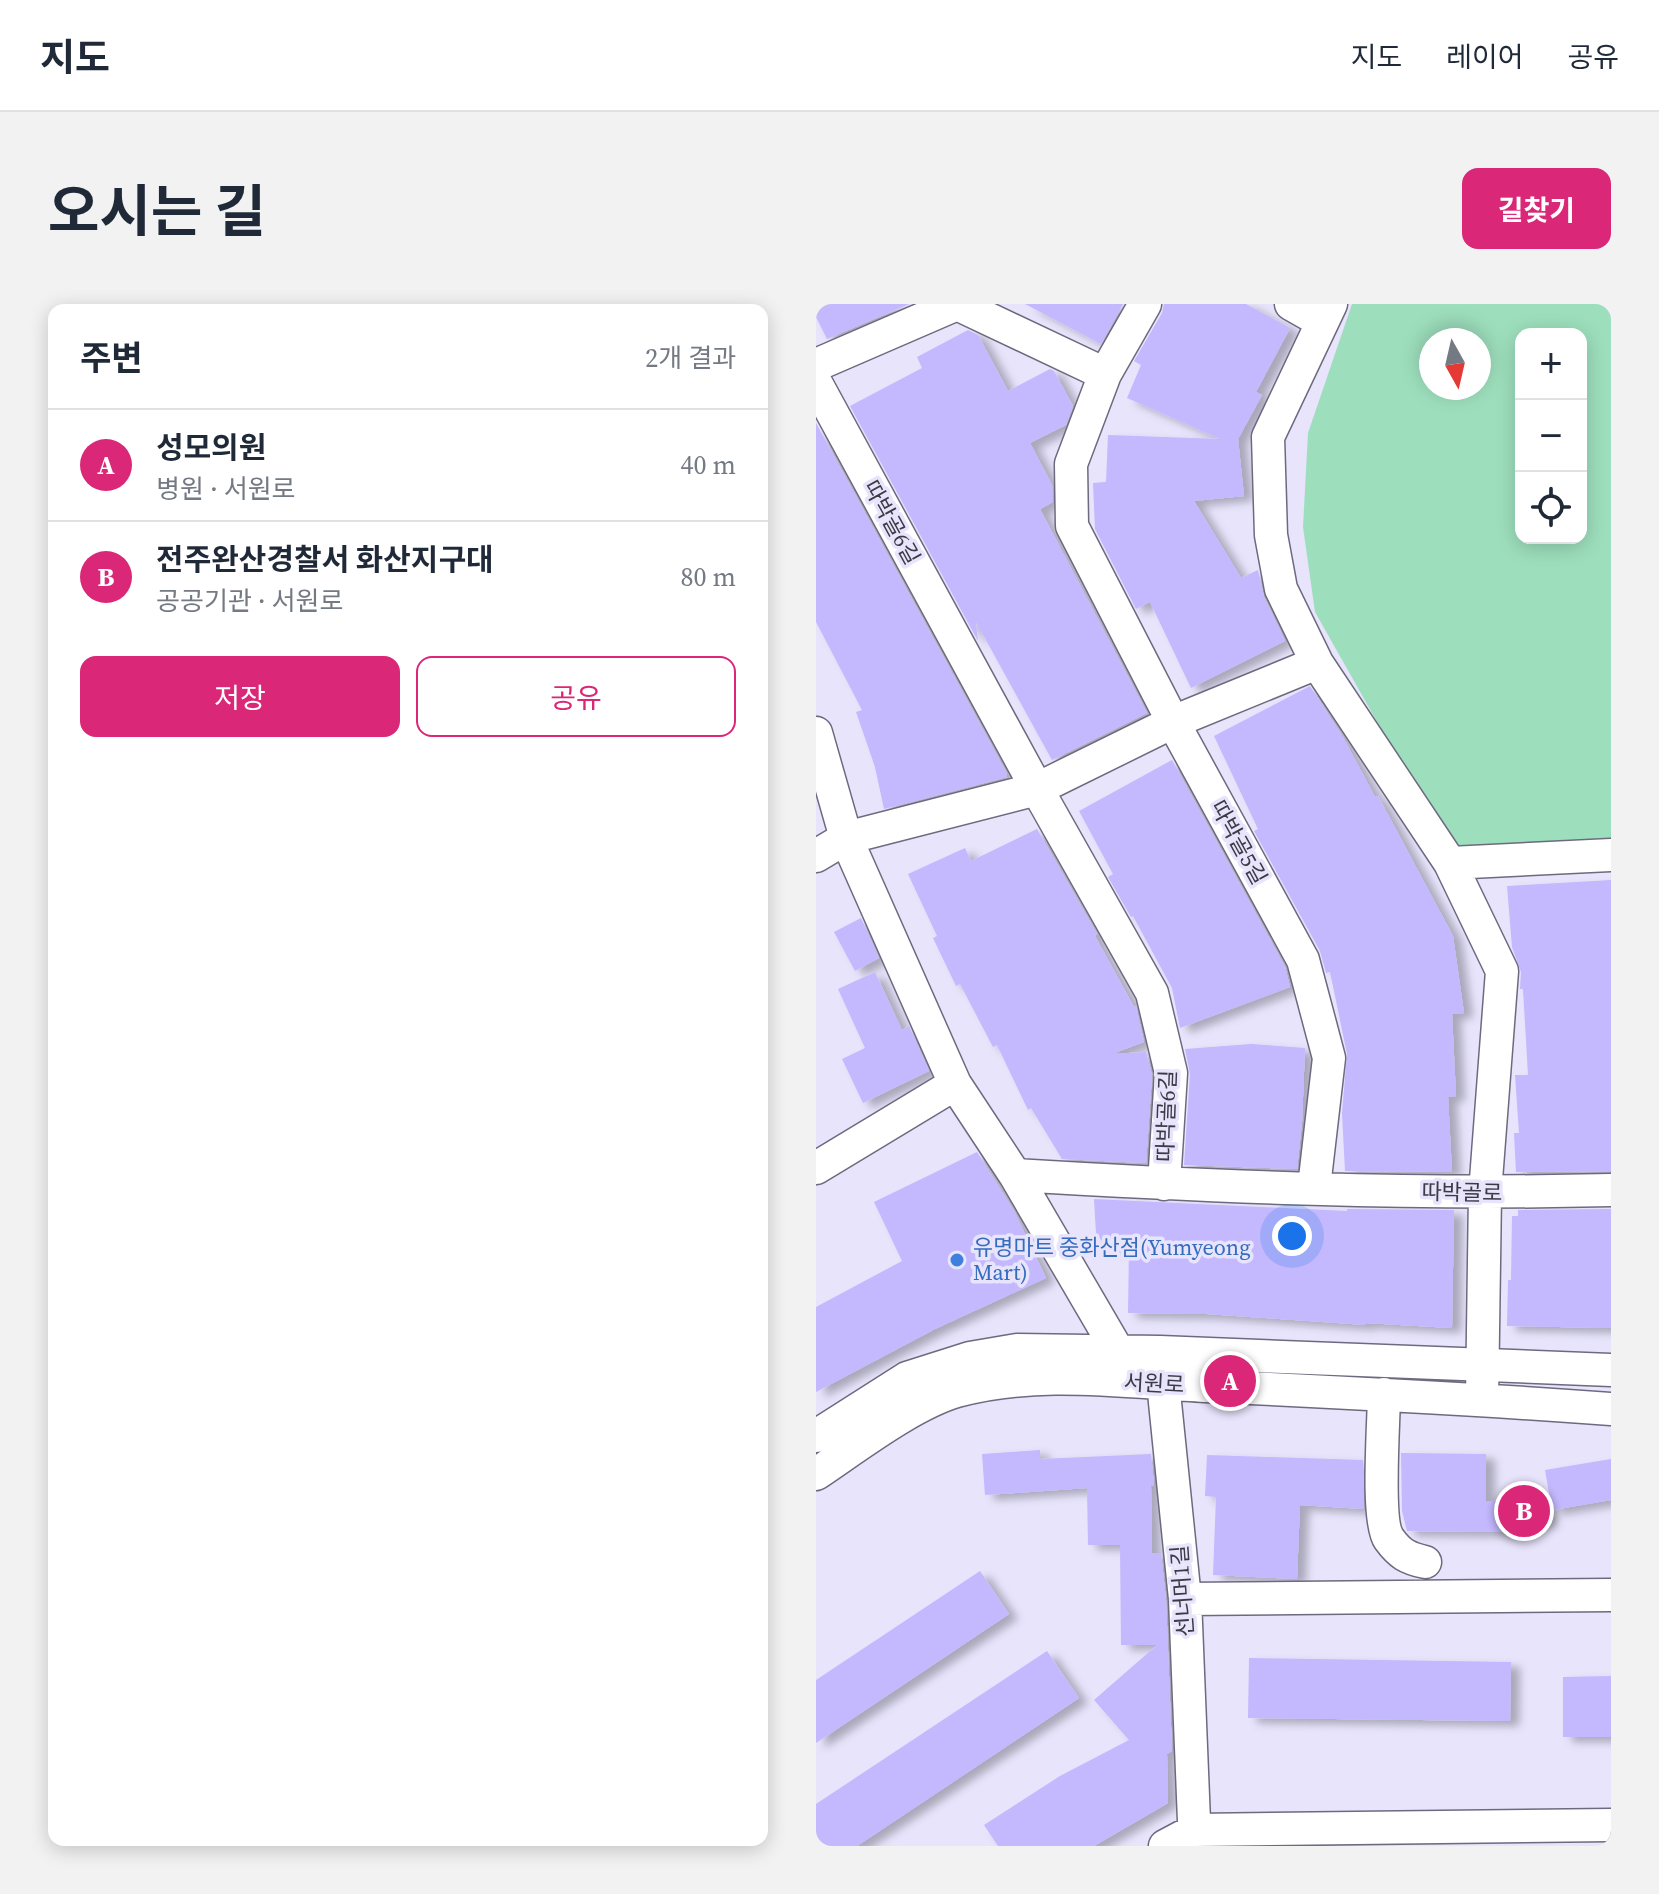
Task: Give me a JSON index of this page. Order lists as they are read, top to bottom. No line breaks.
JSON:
{"streets":{"street":["따박골6길","따박골5길","따박골로","서원로","선너머1길"]},"crossings":[["따박골5길","따박골로"],["서원로","선너머1길"]],"places":["유명마트 중화산점(Yumyeong Mart)"],"north":"bottom","page":{"header":"지도","nav":["지도","레이어","공유"],"title":"오시는 길","buttons":["길찾기",["저장","공유"]],"heading":["주변","2개 결과"],"map_buttons":["+","−"],"list":[{"mark":"A","name":"성모의원","note":"병원 · 서원로","value":"40 m"},{"mark":"B","name":"전주완산경찰서 화산지구대","note":"공공기관 · 서원로","value":"80 m"}],"pins":["A","B"]}}
